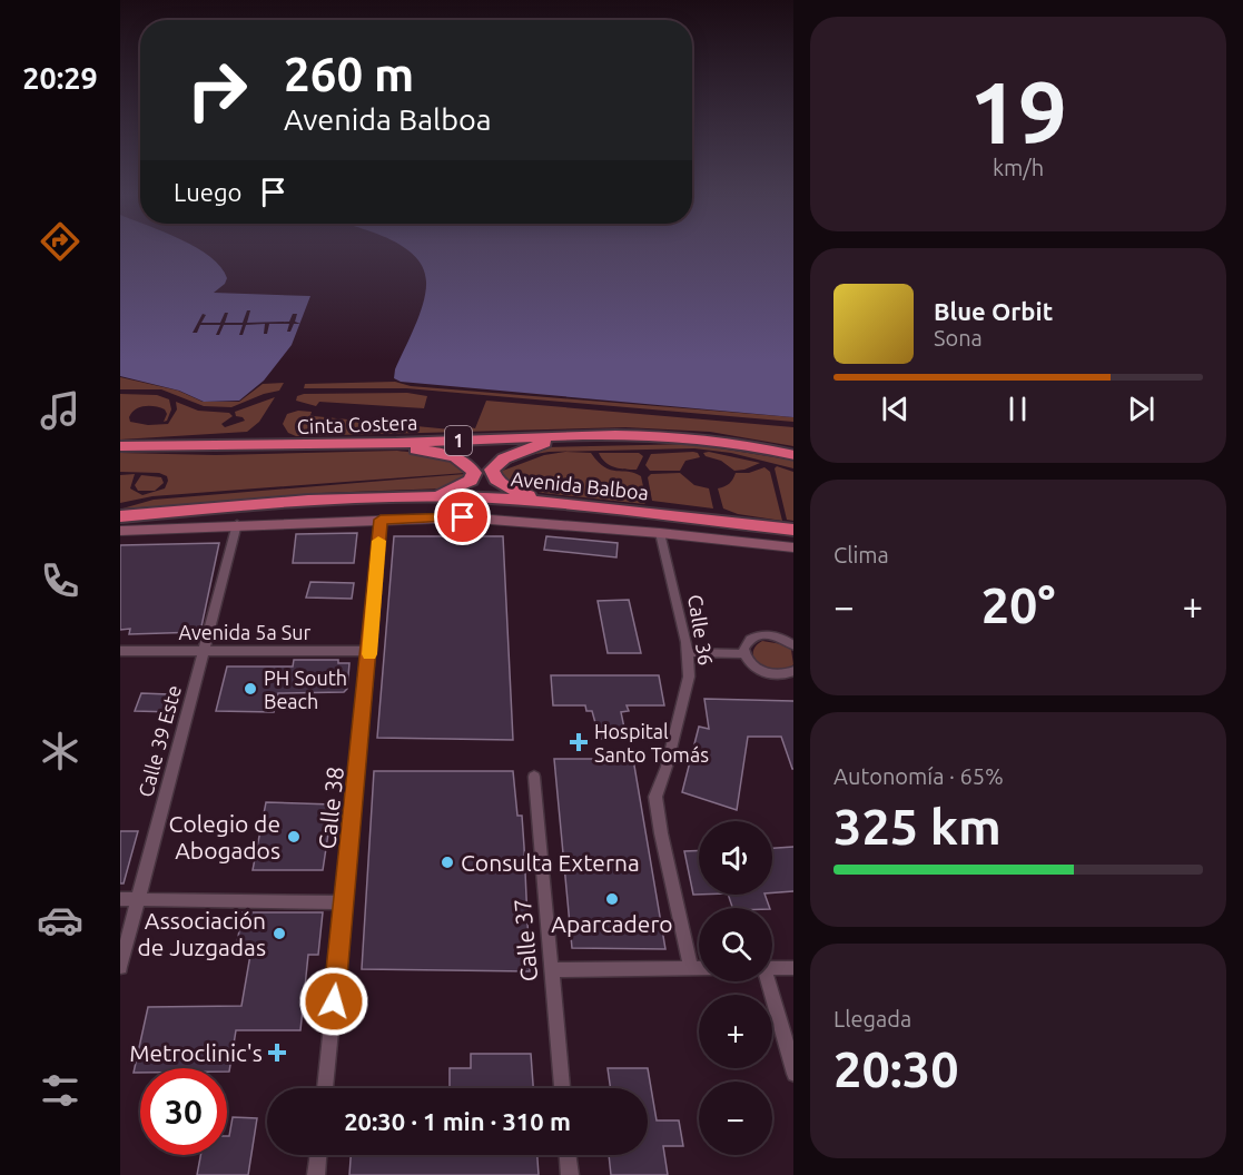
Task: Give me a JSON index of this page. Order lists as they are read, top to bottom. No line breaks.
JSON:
{"streets":{"highway":["Cinta Costera","1","Avenida Balboa"],"street":["Calle 36","Avenida 5a Sur","Calle 39 Este","Calle 38","Calle 37"]},"crossings":[["Avenida Balboa","Calle 36"],["Avenida Balboa","Calle 39 Este"],["Avenida Balboa","Calle 38"],["Avenida 5a Sur","Calle 39 Este"],["Avenida 5a Sur","Calle 38"]],"places":{"other":["PH South Beach","Colegio de Abogados","Consulta Externa","Aparcadero","Associación de Juzgadas"],"health":["Hospital Santo Tomás","Metroclinic's"]},"page":{"tabs":"20:29","tile":[["19","km/h"],"Clima",["Autonomía · 65%","325 km"],["Llegada","20:30"]],"turn":["260 m","Avenida Balboa"],"then":"Luego","song":["Blue Orbit","Sona"],"heat":["−","20°","+"],"map_buttons":["+","−"],"limit":"30","trip":"20:30 · 1 min · 310 m"}}
